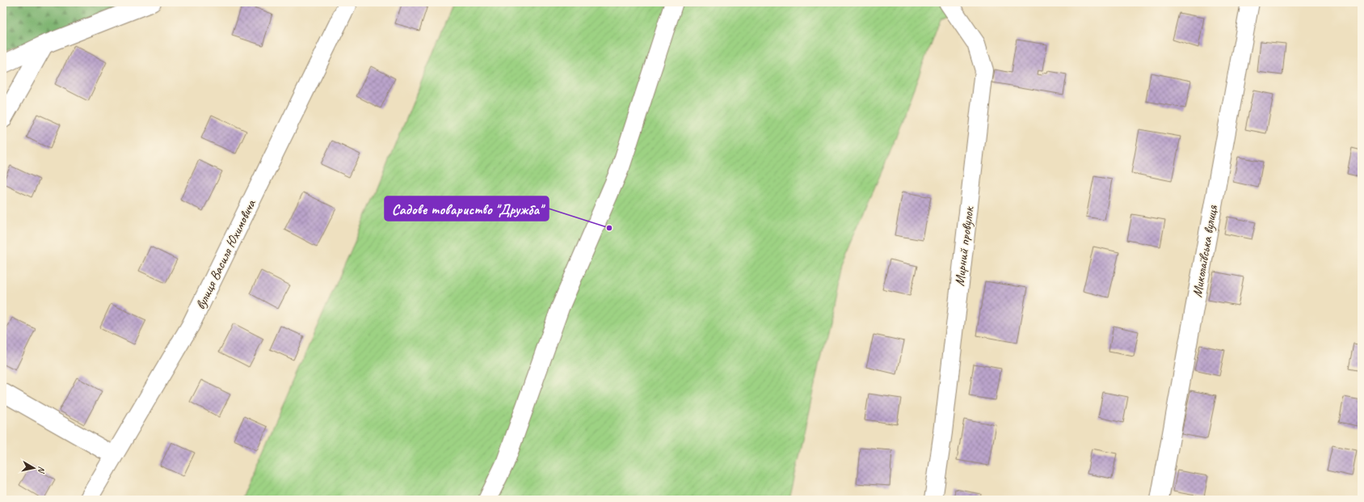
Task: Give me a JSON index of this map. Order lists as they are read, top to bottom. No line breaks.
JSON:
{"streets":{"street":["Мирний провулок","Миколаївська вулиця","вулиця Василя Юхимовича"]},"places":["Садове товариство \"Дружба\""],"north":"right"}
